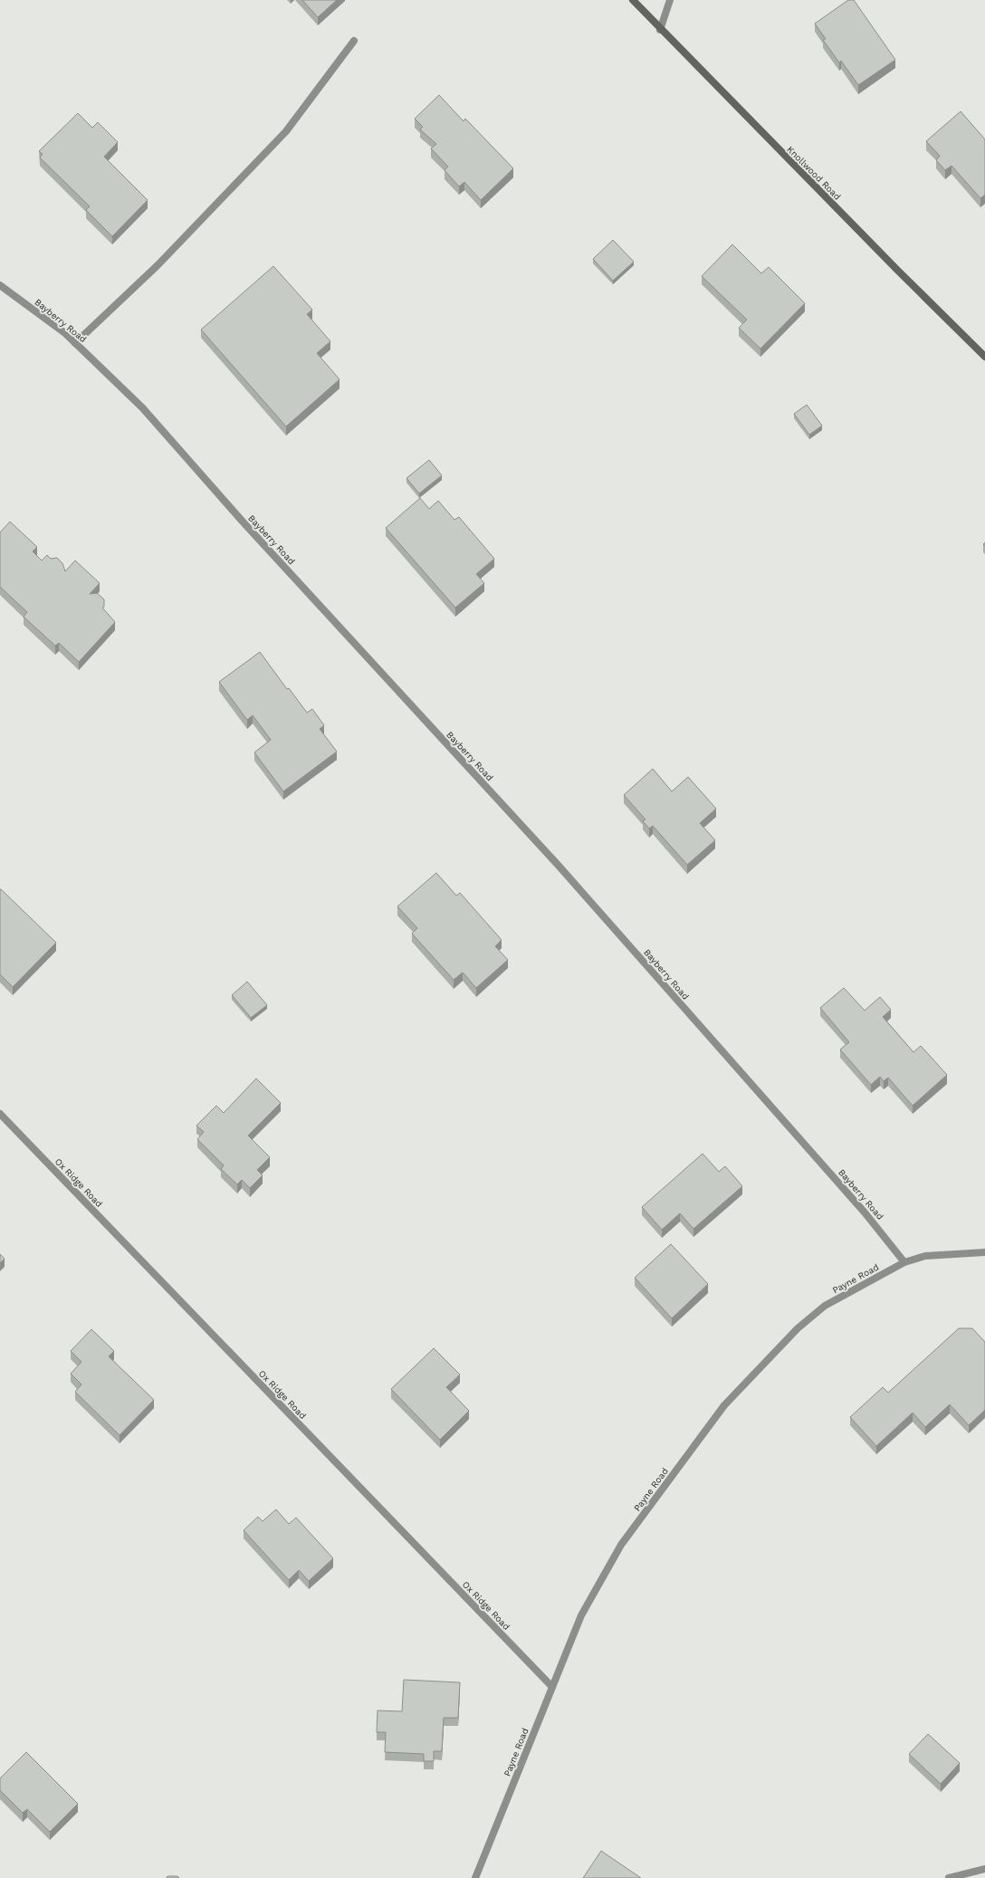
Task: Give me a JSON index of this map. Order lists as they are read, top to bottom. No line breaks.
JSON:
{"streets":{"main road":["Knollwood Road"],"street":["Bayberry Road","Ox Ridge Road","Payne Road"]},"crossings":[["Bayberry Road","Payne Road"],["Ox Ridge Road","Payne Road"]]}
